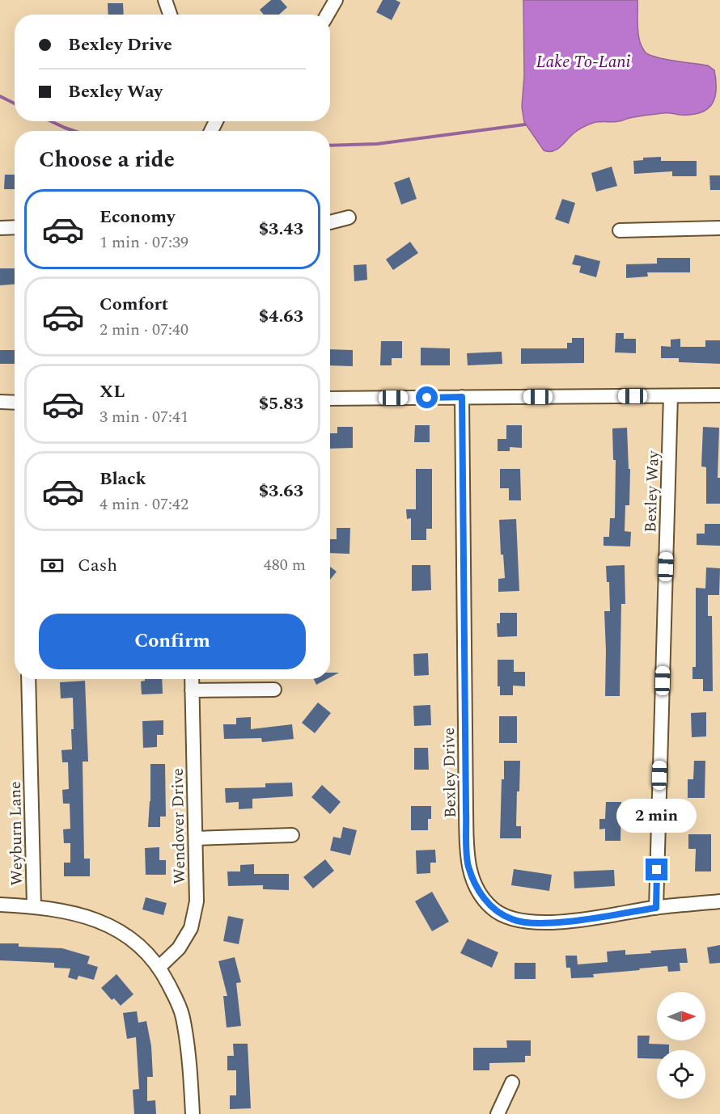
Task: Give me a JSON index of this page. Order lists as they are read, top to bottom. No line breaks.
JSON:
{"streets":{"street":["Bexley Way","Bexley Drive","Wendover Drive","Weyburn Lane"]},"crossings":[["Bexley Way","Bexley Drive"]],"water":["Lake To-Lani"],"north":"right","page":{"banner":["Bexley Drive","Bexley Way"],"heading":"Choose a ride","list":[{"name":"Economy","note":"1 min · 07:39","value":"$3.43"},{"name":"Comfort","note":"2 min · 07:40","value":"$4.63"},{"name":"XL","note":"3 min · 07:41","value":"$5.83"},{"name":"Black","note":"4 min · 07:42","value":"$3.63"}],"pay":["Cash","480 m"],"buttons":"Confirm","bubble":"2 min"}}
